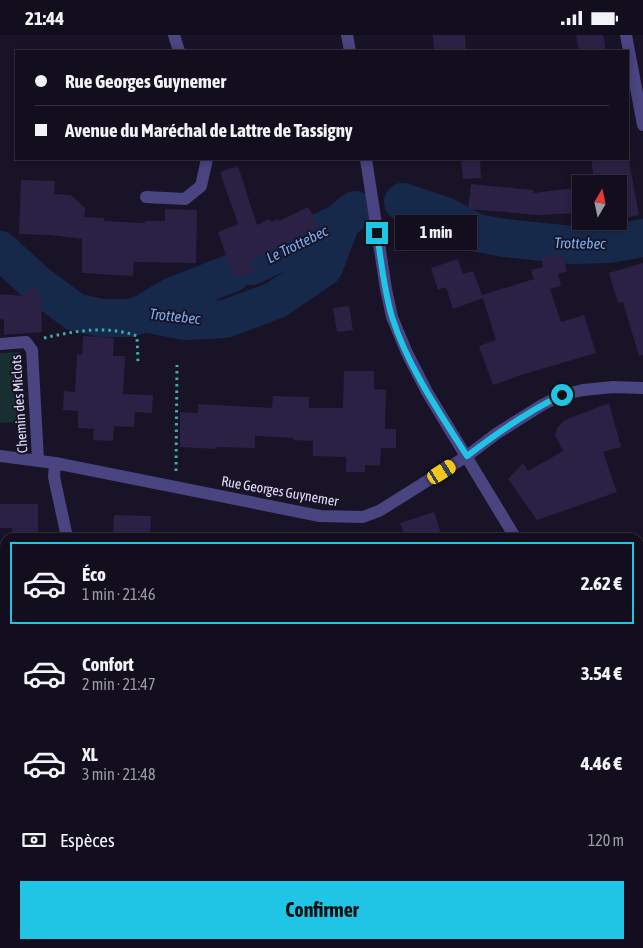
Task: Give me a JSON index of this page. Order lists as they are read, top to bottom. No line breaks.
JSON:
{"streets":{"street":["Chemin des Miclots","Rue Georges Guynemer"]},"crossings":[["Chemin des Miclots","Rue Georges Guynemer"]],"water":["Trottebec","Le Trottebec"],"north":"top","page":{"status":"21:44","banner":["Rue Georges Guynemer","Avenue du Maréchal de Lattre de Tassigny"],"bubble":"1 min","list":[{"name":"Éco","note":"1 min · 21:46","value":"2.62 €"},{"name":"Confort","note":"2 min · 21:47","value":"3.54 €"},{"name":"XL","note":"3 min · 21:48","value":"4.46 €"}],"pay":["Espèces","120 m"],"buttons":"Confirmer"}}
